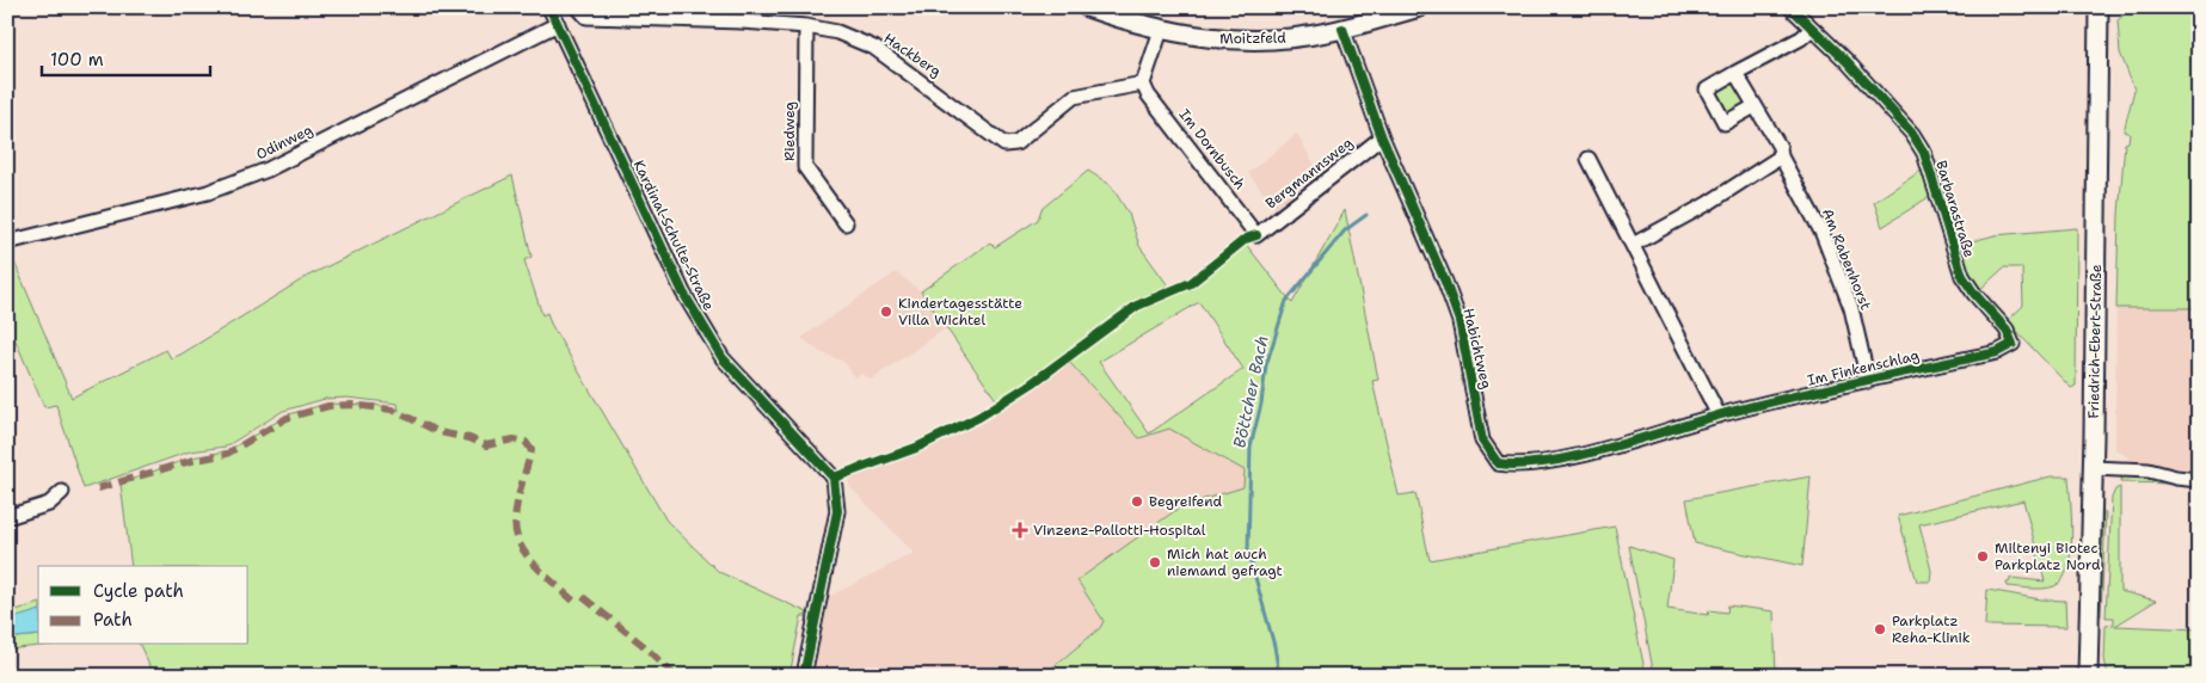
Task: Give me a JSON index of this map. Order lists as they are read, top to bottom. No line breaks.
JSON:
{"streets":{"main road":["Moitzfeld","Friedrich-Ebert-Straße"],"street":["Hackberg","Riedweg","Odinweg","Im Dornbusch","Bergmannsweg","Barbarastraße","Kardinal-Schulte-Straße","Am Rabenhorst","Habichtweg","Im Finkenschlag"]},"crossings":[["Moitzfeld","Habichtweg"],["Hackberg","Riedweg"],["Hackberg","Im Dornbusch"],["Odinweg","Kardinal-Schulte-Straße"],["Im Dornbusch","Bergmannsweg"],["Bergmannsweg","Habichtweg"],["Barbarastraße","Im Finkenschlag"],["Am Rabenhorst","Im Finkenschlag"],["Habichtweg","Im Finkenschlag"]],"water":["Böttcher Bach"],"places":{"other":["Kindertagesstätte Villa Wichtel","Begreifend","Miltenyi Biotec Parkplatz Nord","Mich hat auch niemand gefragt","Parkplatz Reha-Klinik"],"health":["Vinzenz-Pallotti-Hospital"]},"legend":["Cycle path","Path"],"scale_bar":"100 m"}
